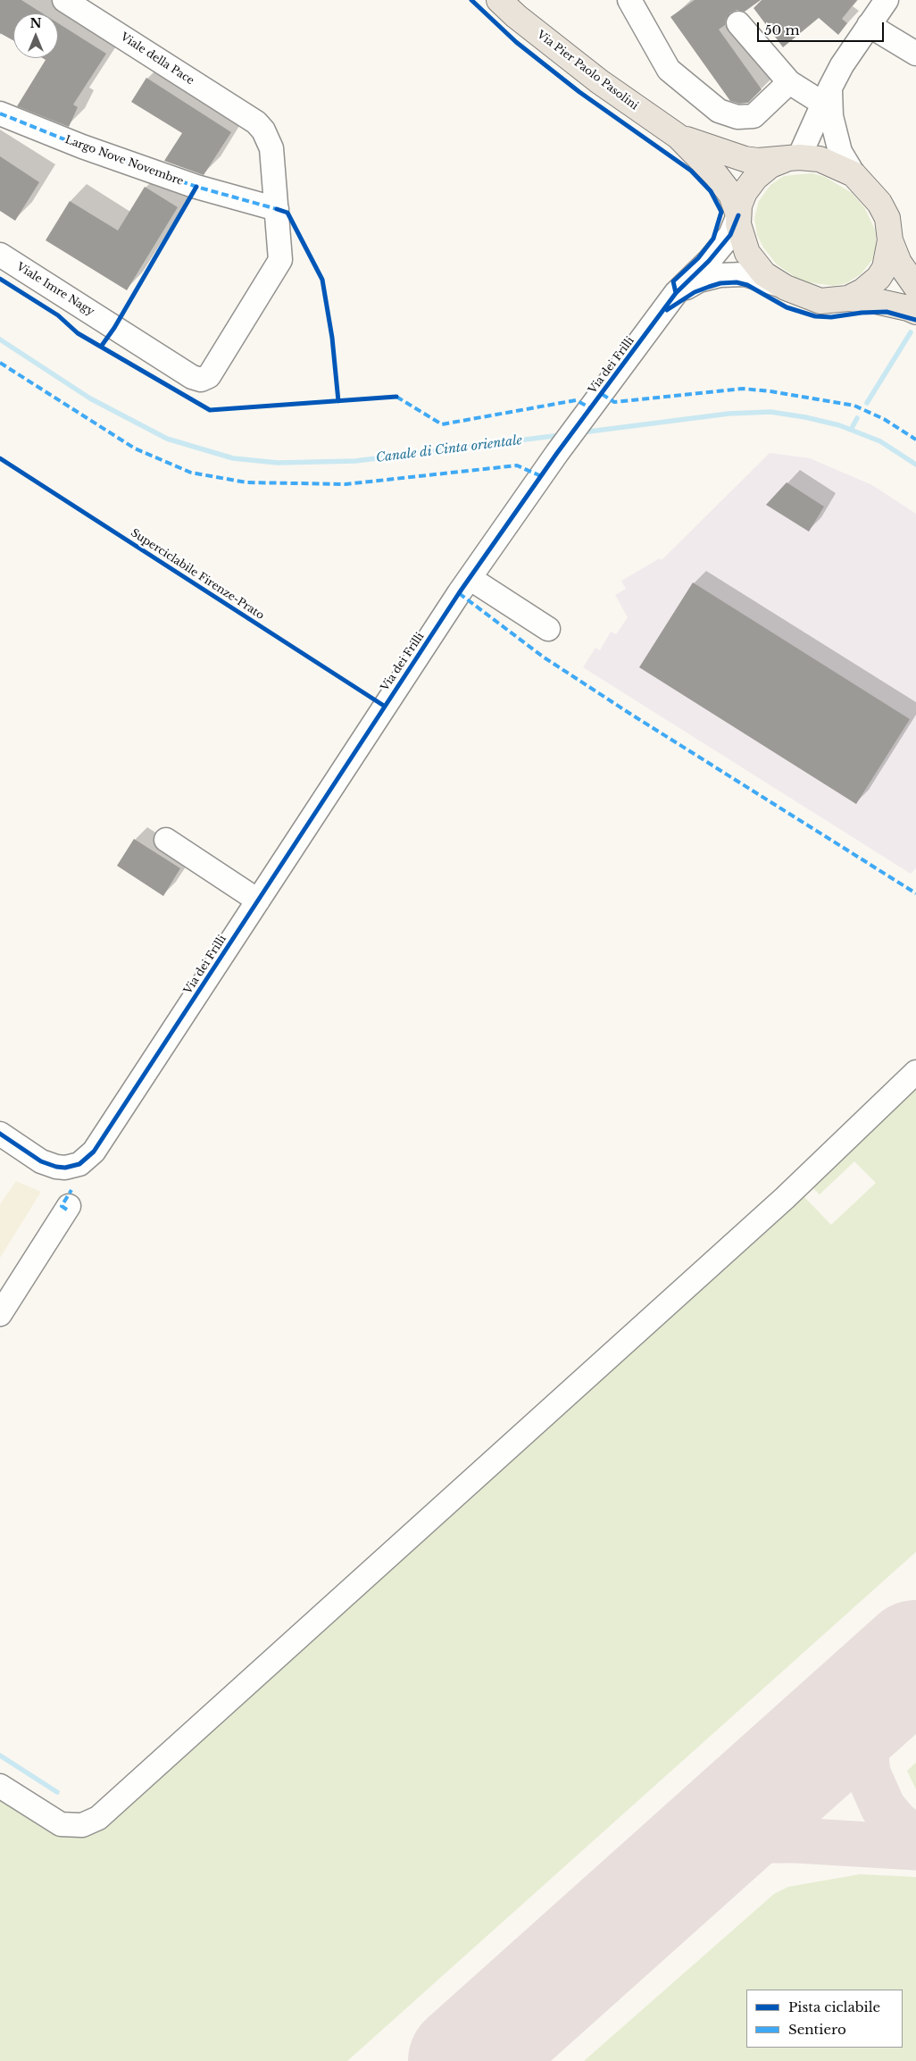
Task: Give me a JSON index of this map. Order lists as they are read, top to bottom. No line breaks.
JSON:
{"streets":{"main road":["Via Pier Paolo Pasolini"],"street":["Viale della Pace","Largo Nove Novembre","Viale Imre Nagy","Via dei Frilli"],"cycle path":["Superciclabile Firenze-Prato"]},"crossings":[["Viale della Pace","Largo Nove Novembre"],["Viale della Pace","Viale Imre Nagy"],["Via Pier Paolo Pasolini","Via dei Frilli"],["Largo Nove Novembre","Viale Imre Nagy"]],"water":["Canale di Cinta orientale"],"legend":["Pista ciclabile","Sentiero"],"scale_bar":"50 m","north":"top"}
